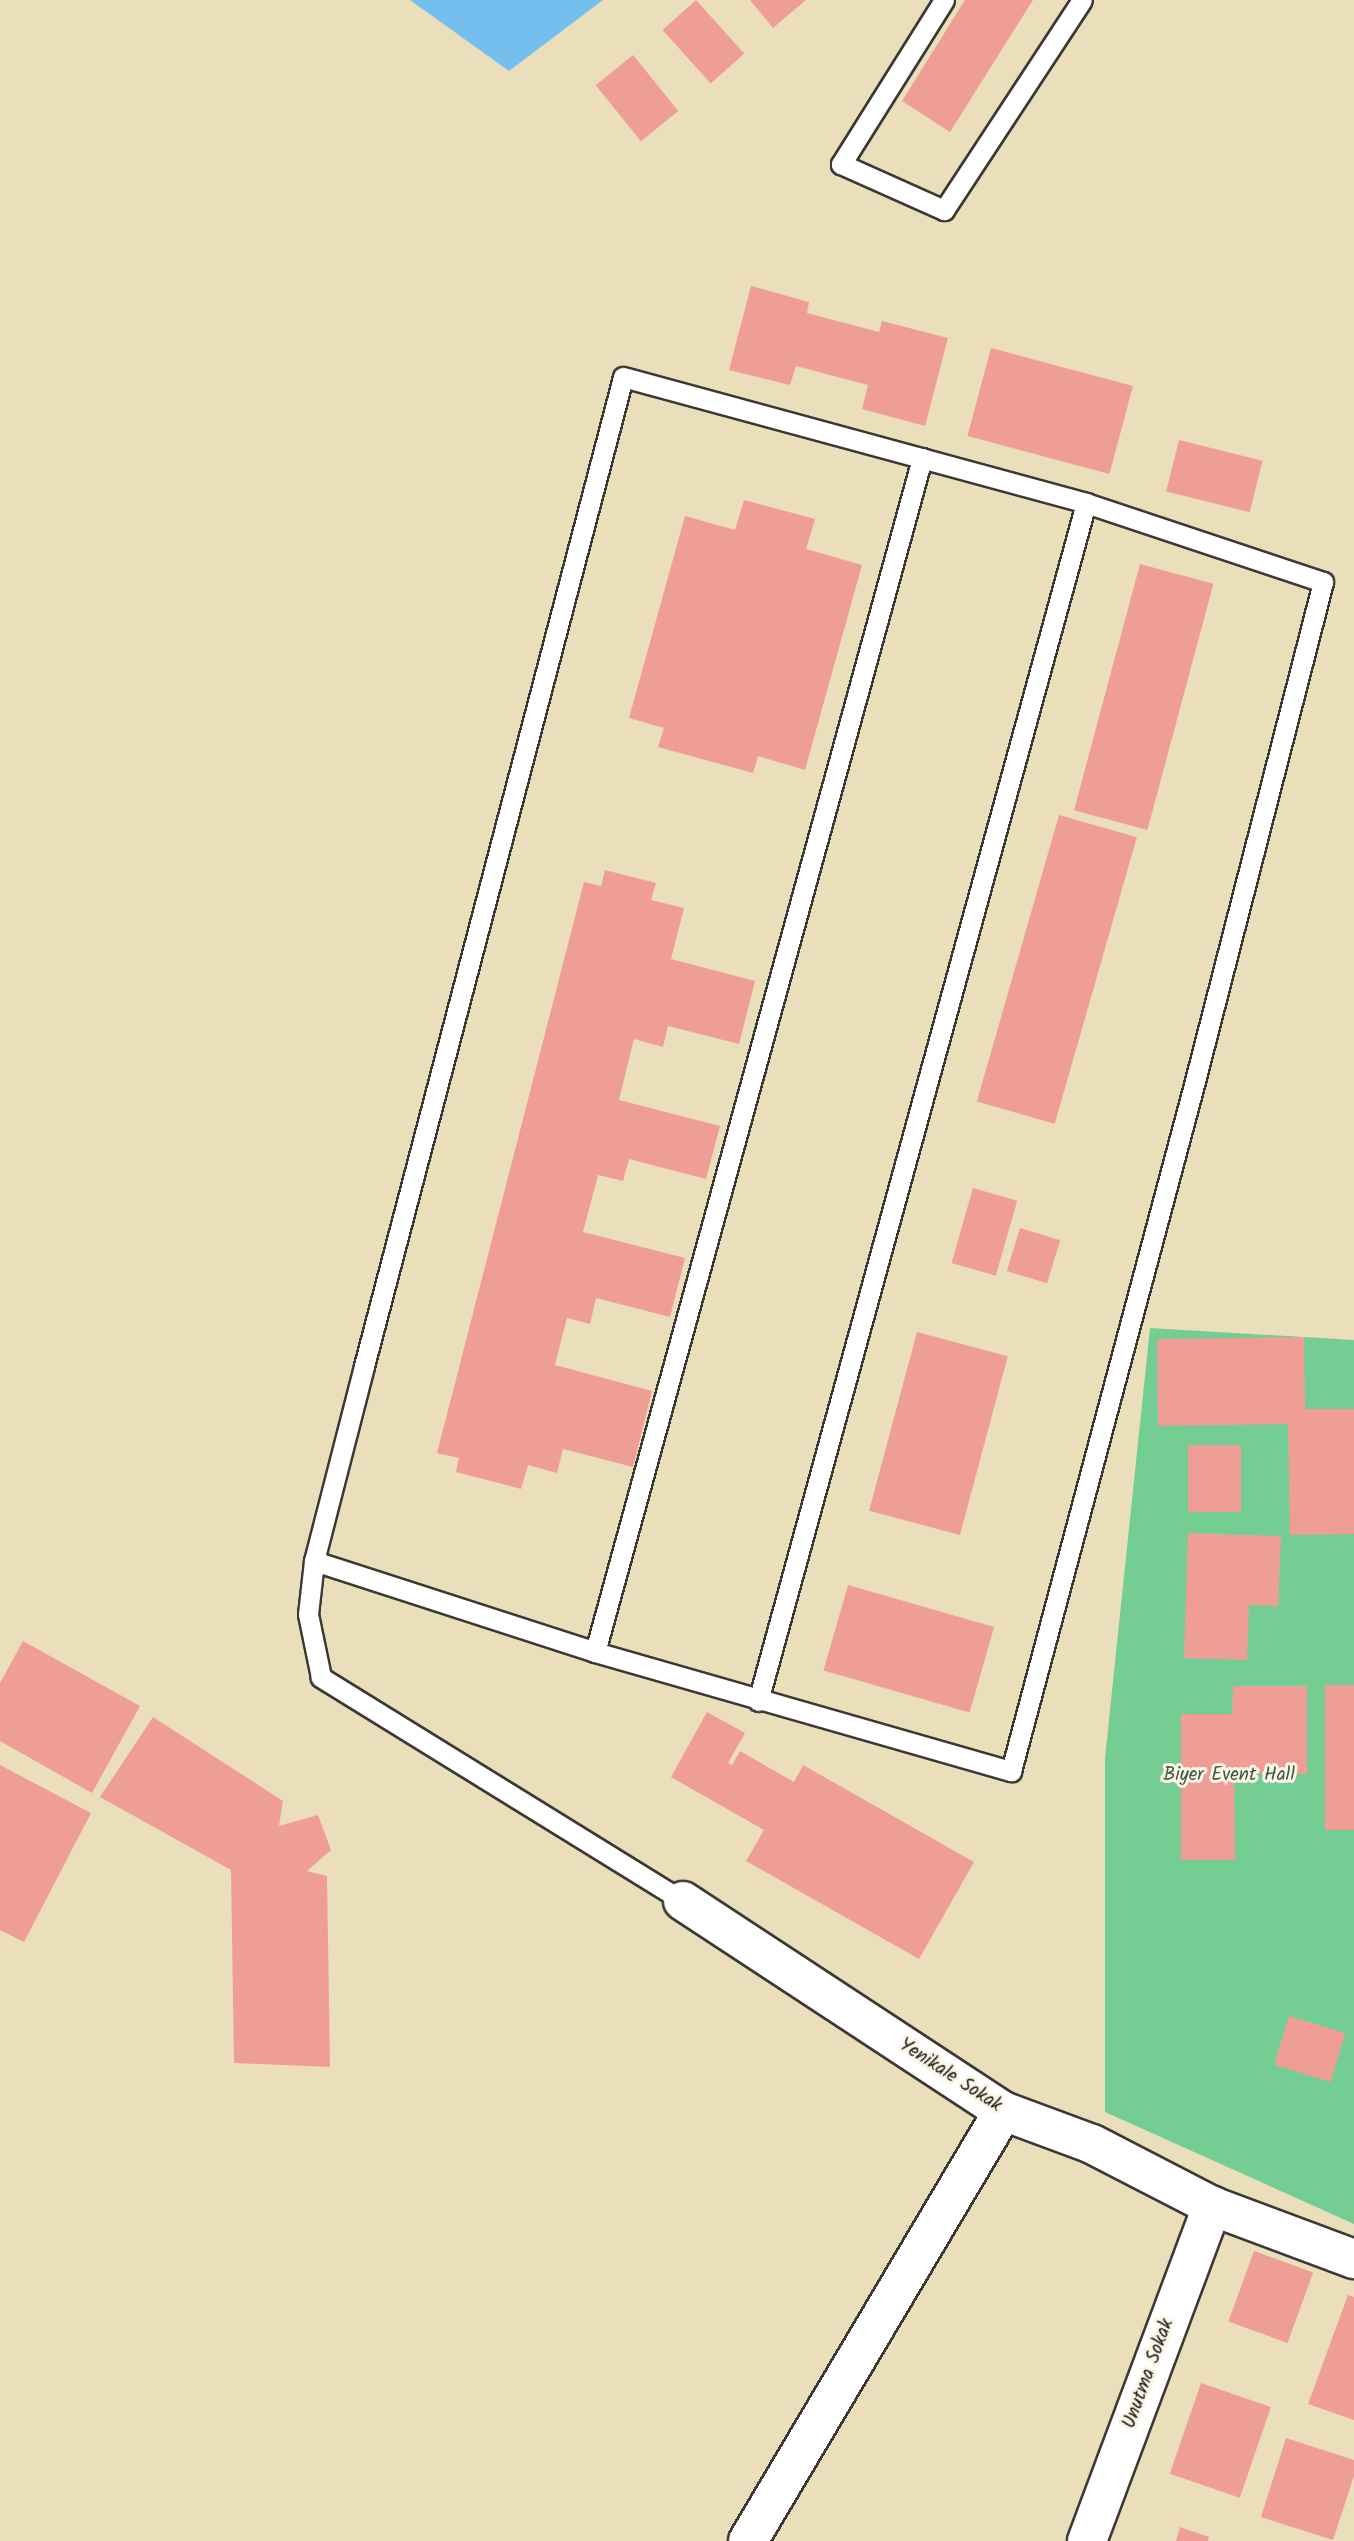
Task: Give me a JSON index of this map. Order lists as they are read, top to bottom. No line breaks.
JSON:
{"streets":{"street":["Yenikale Sokak","Unutma Sokak"]},"crossings":[["Yenikale Sokak","Unutma Sokak"]],"parks":["Biyer Event Hall"]}
